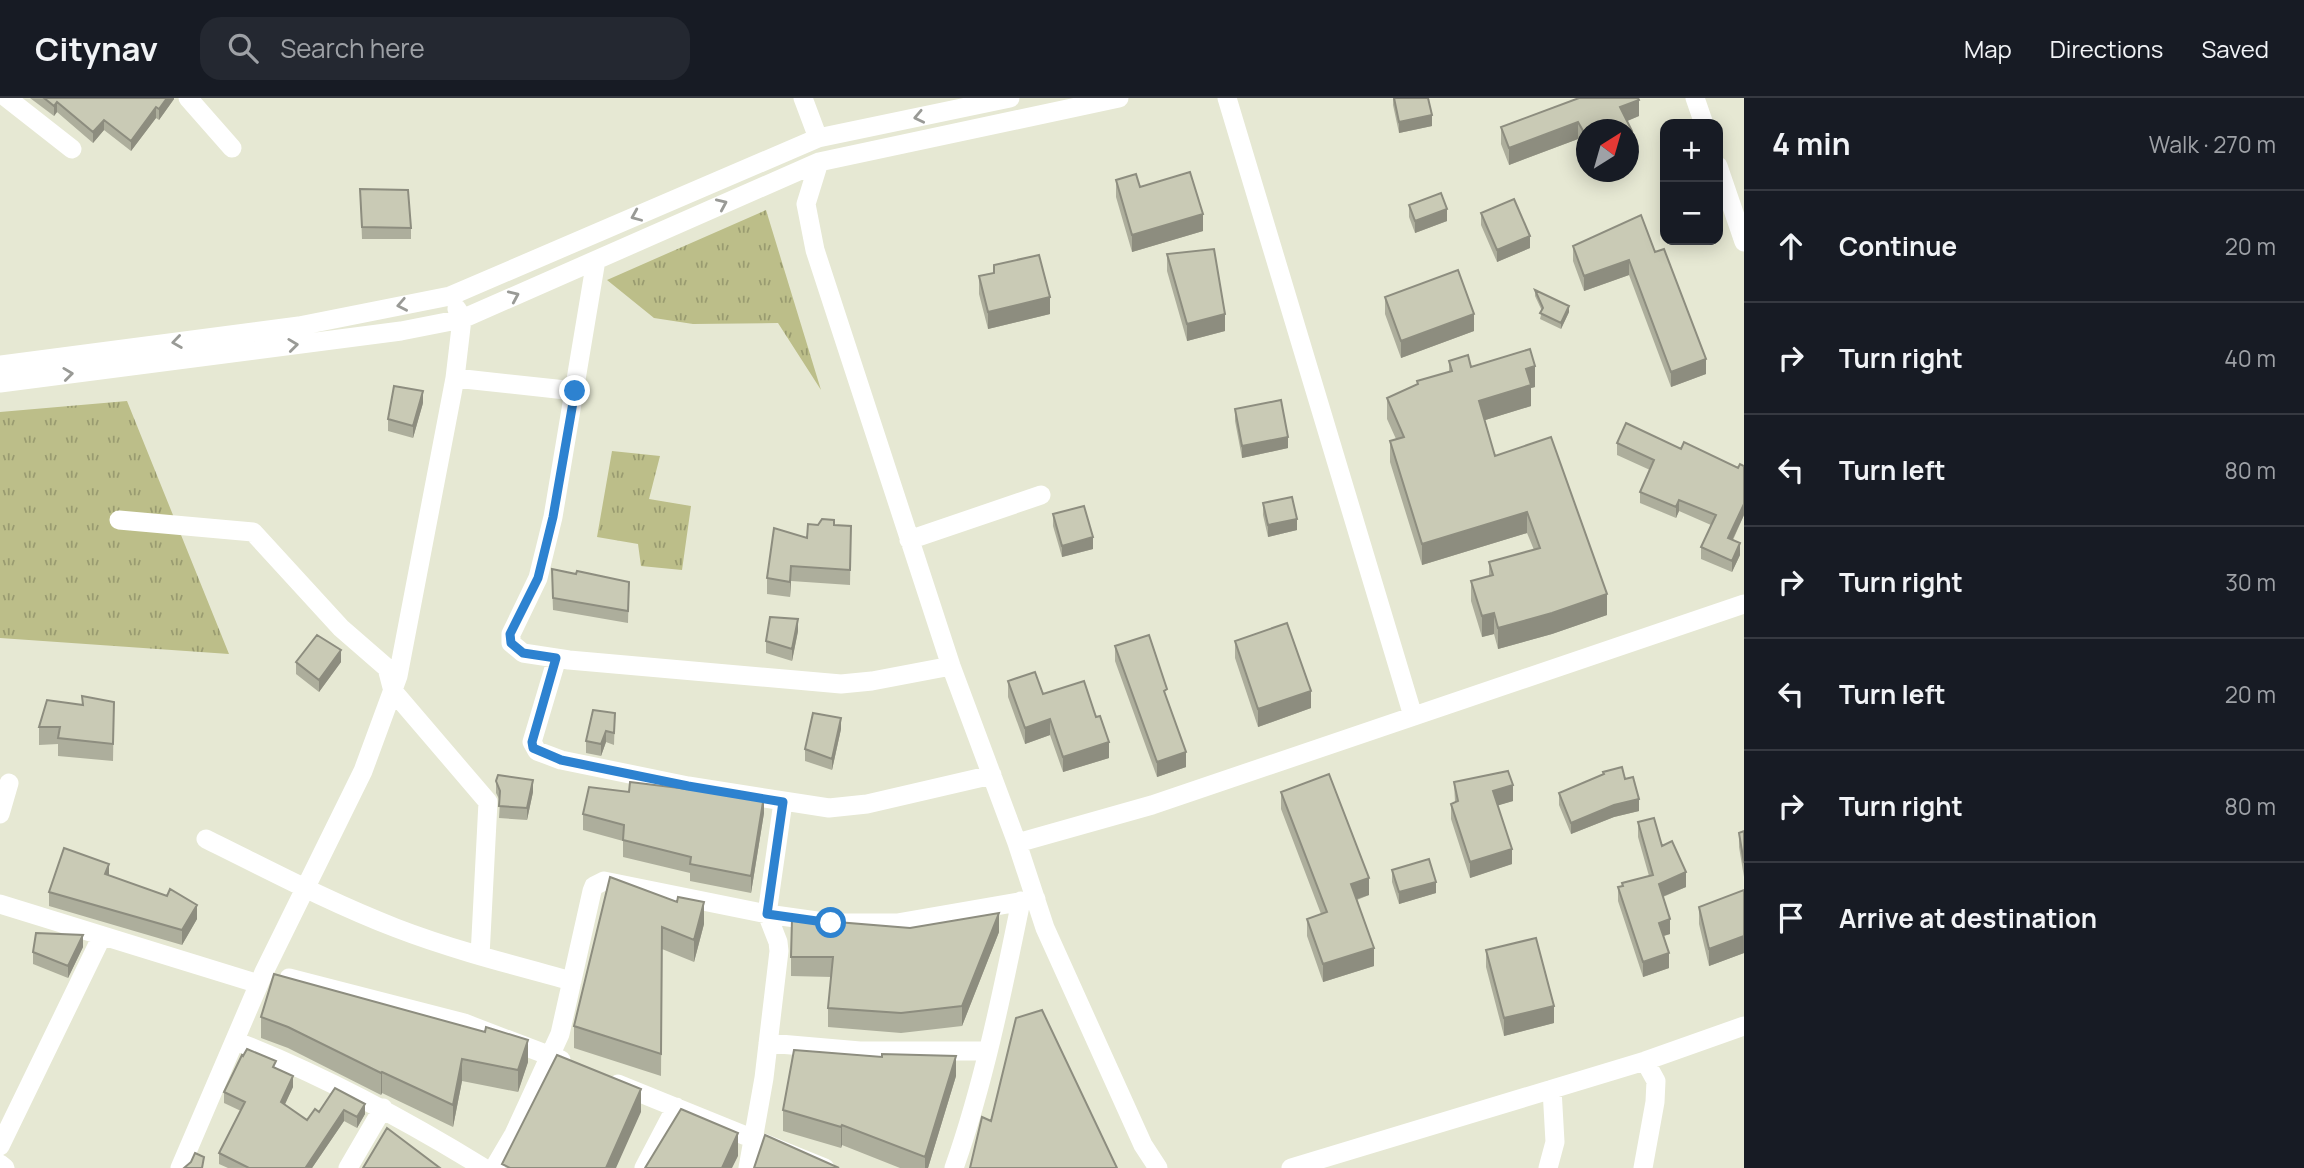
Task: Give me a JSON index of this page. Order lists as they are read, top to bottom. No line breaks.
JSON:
{"north":"top right","page":{"header":"Citynav","search":"Search here","nav":["Map","Directions","Saved"],"heading":["4 min","Walk · 270 m"],"map_buttons":["+","−"],"list":[["Continue","20 m"],["Turn right","40 m"],["Turn left","80 m"],["Turn right","30 m"],["Turn left","20 m"],["Turn right","80 m"],"Arrive at destination"]}}
